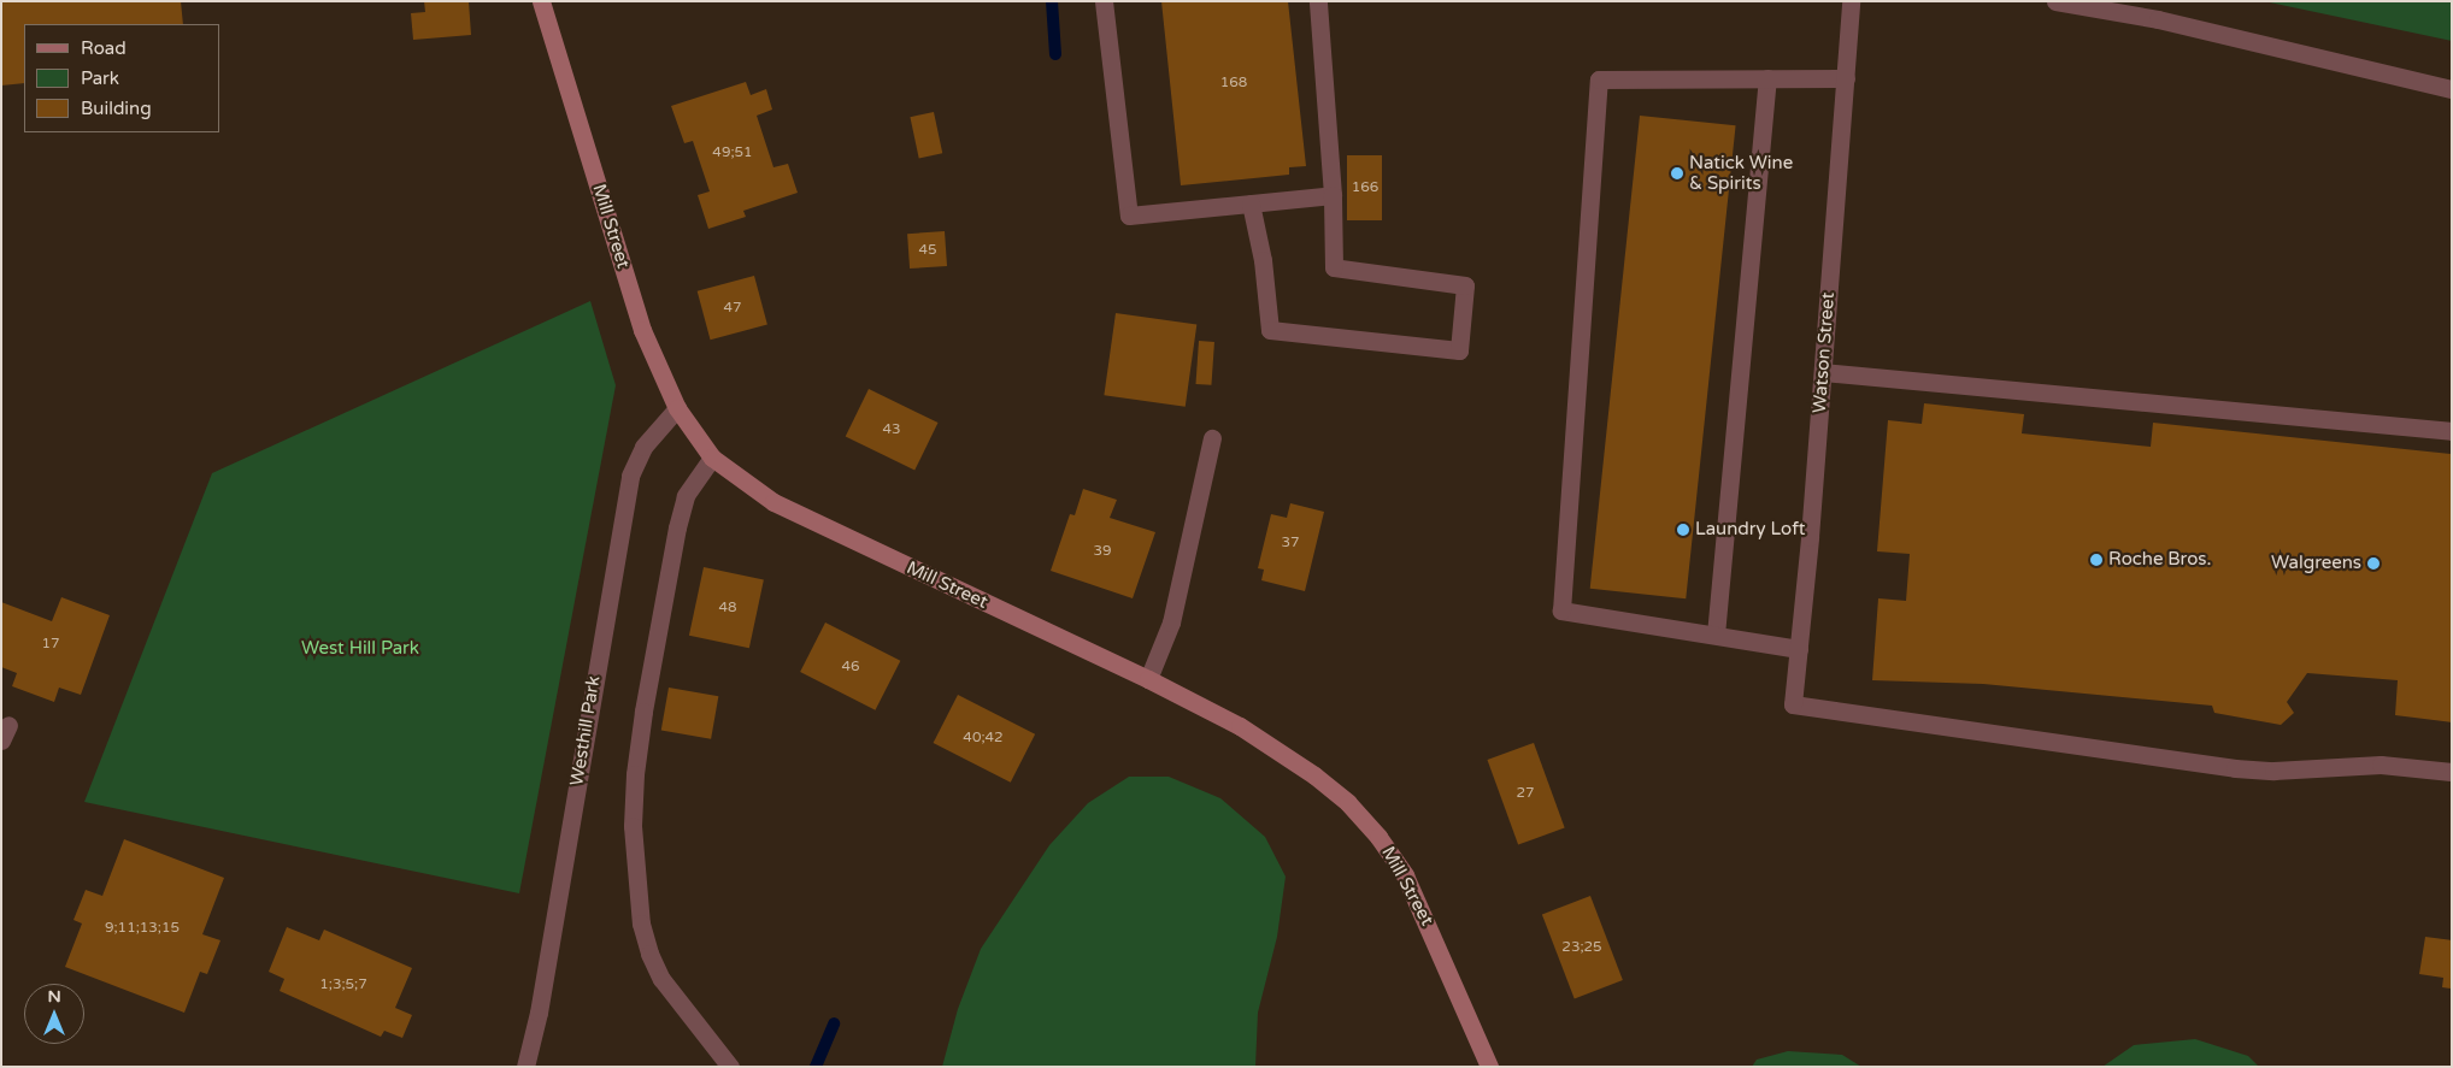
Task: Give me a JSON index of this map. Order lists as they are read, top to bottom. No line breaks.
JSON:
{"streets":{"street":["Mill Street","Watson Street","Westhill Park"]},"crossings":[["Mill Street","Westhill Park"]],"parks":["West Hill Park"],"places":["Natick Wine & Spirits","Laundry Loft","Roche Bros.","Walgreens"],"house_numbers":["168","49;51","166","45","47","43","37","39","48","17","46","40;42","27","9;11;13;15","23;25","1;3;5;7"],"legend":["Road","Park","Building"],"north":"top"}
